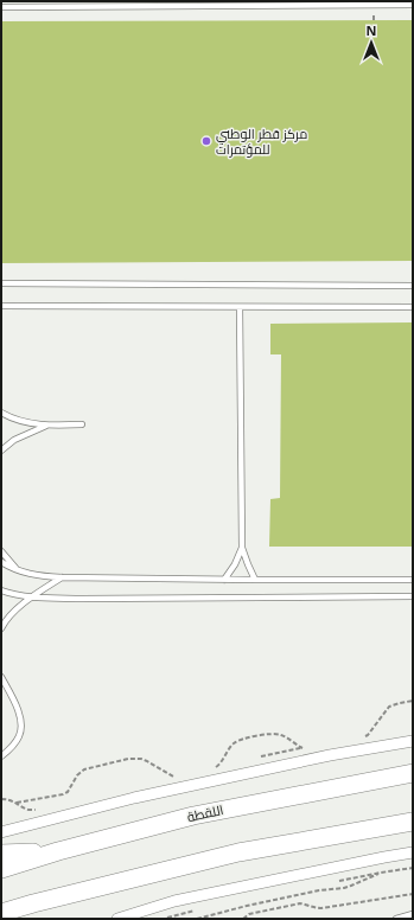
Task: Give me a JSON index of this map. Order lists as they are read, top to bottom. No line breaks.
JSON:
{"streets":{"main road":["اللقطة"]},"places":["مركز قطر الوطني للمؤتمرات"],"north":"top"}
